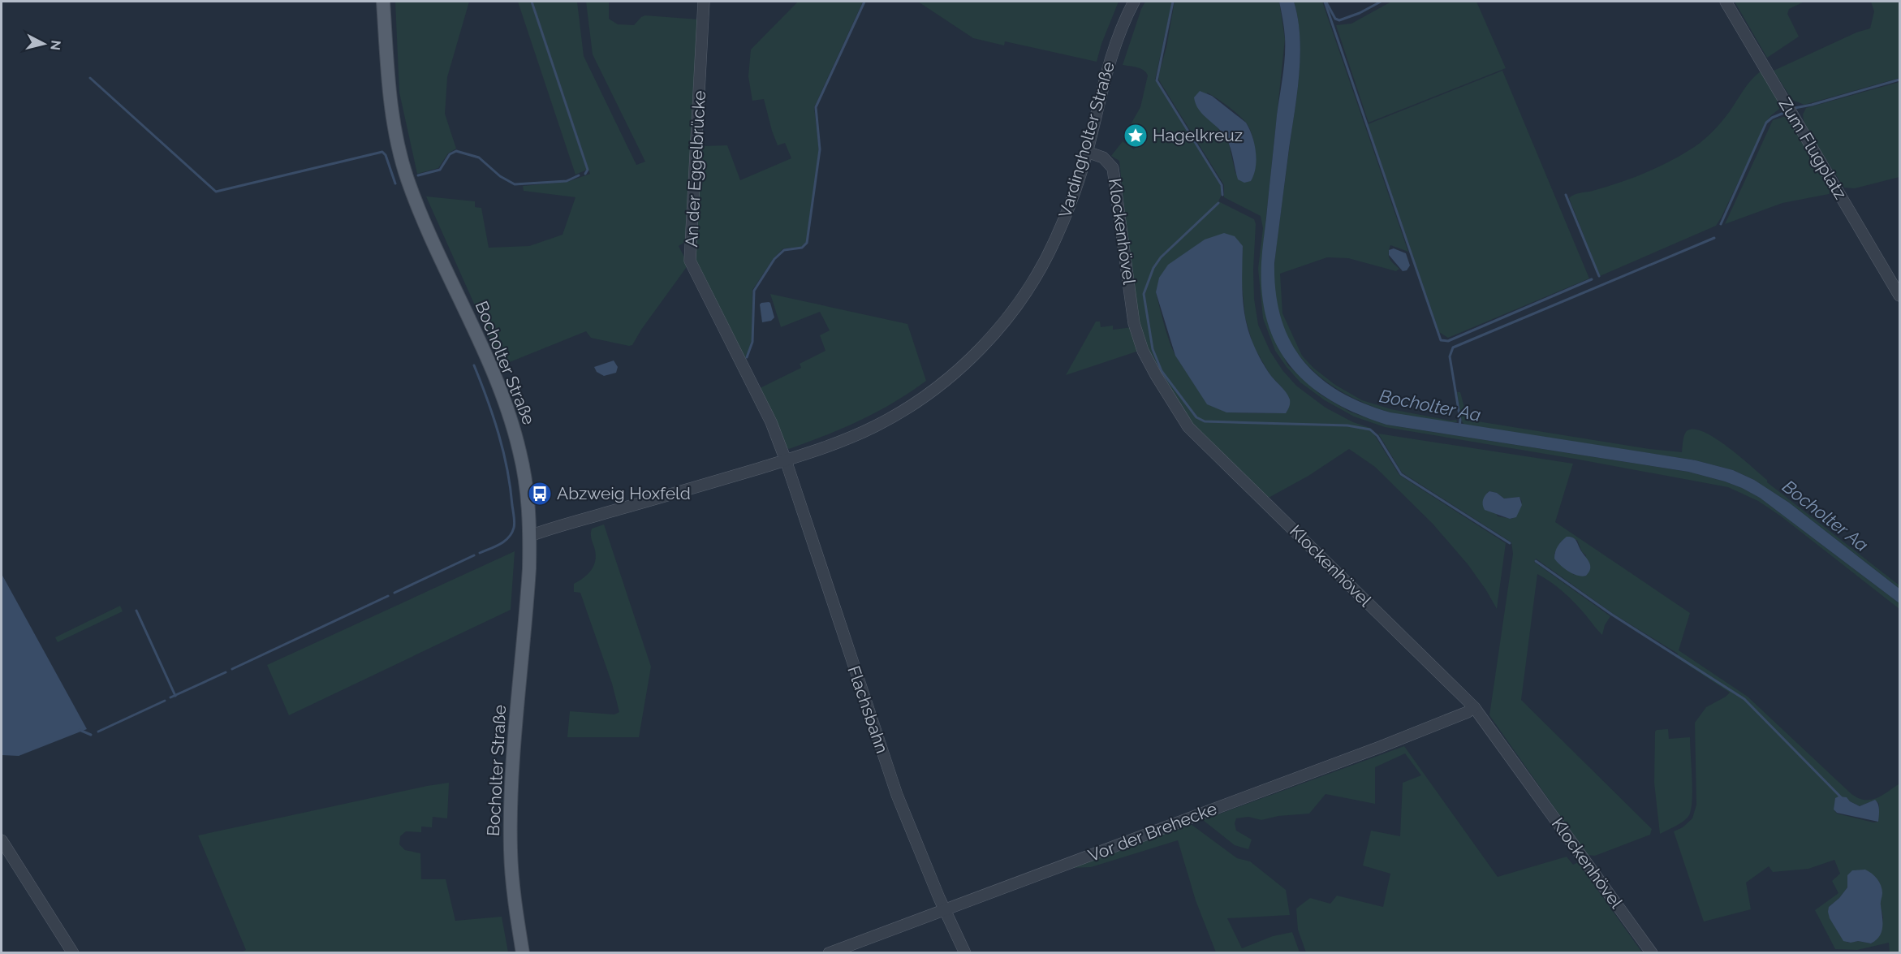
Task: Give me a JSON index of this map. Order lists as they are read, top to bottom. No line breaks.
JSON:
{"streets":{"main road":["Bocholter Straße"],"street":["Vardingholter Straße","Zum Flugplatz","An der Eggelbrücke","Klockenhövel","Flachsbahn","Vor der Brehecke"]},"crossings":[["Vardingholter Straße","An der Eggelbrücke"],["Vardingholter Straße","Klockenhövel"],["Vardingholter Straße","Bocholter Straße"],["Vardingholter Straße","Flachsbahn"],["An der Eggelbrücke","Flachsbahn"],["Klockenhövel","Vor der Brehecke"],["Flachsbahn","Vor der Brehecke"]],"water":["Bocholter Aa"],"places":{"place":["Hagelkreuz"],"bus stop":["Abzweig Hoxfeld"]},"north":"right"}
